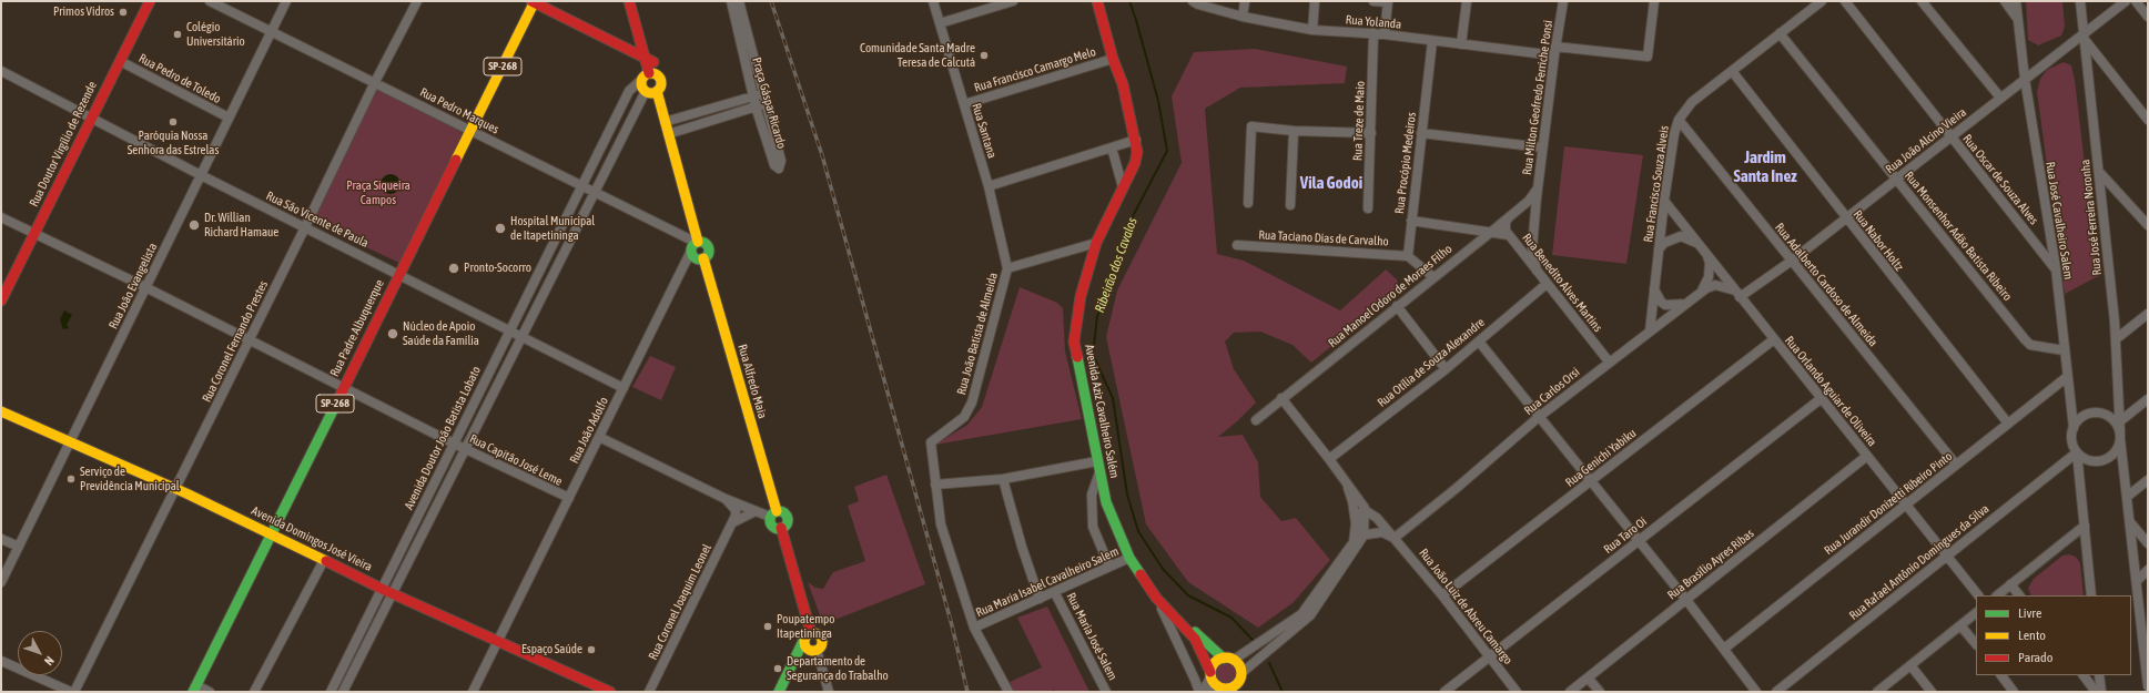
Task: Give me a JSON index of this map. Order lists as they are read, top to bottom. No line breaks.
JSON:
{"streets":{"main road":["SP-268","Rua Doutor Virgílio de Rezende","Rua Padre Albuquerque","Rua Alfredo Maia","Avenida Aziz Cavalheiro Salém","Avenida Domingos José Vieira"],"street":["Rua Yolanda","Rua Francisco Camargo Melo","Rua Pedro de Toledo","Rua Milton Geofredo Ferriche Ponsi","Praça Gáspar Ricardo","Rua Pedro Marques","Rua Treze de Maio","Rua Santana","Rua João Alcino Vieira","Rua Procópio Medeiros","Rua Oscar de Souza Alves","Rua Francisco Souza Alveis","Rua José Ferreira Noronha","Rua São Vicente de Paula","Rua José Cavalheiro Salem","Rua Monsenhor Adão Batista Ribeiro","Rua Taciano Dias de Carvalho","Rua Nabor Holtz","Rua Benedito Alves Martins","Rua Adalberto Cardoso de Almeida","Rua João Evangelista","Rua Manoel Odoro de Moraes Filho","Rua João Batista de Almeida","Rua Coronel Fernando Prestes","Rua Otília de Souza Alexandre","Rua Carlos Orsi","Rua Orlando Aguiar de Oliveira","Rua João Adolfo","Avenida Doutor João Batista Lobato","Rua Genichi Yabiku","Rua Capitão José Leme","Rua Jurandir Donizetti Ribeiro Pinto","Rua Taro Oi","Rua Rafael Antônio Domingues da Silva","Rua Brasílio Ayres Ribas","Rua Maria Isabel Cavalheiro Salem","Rua Coronel Joaquim Leonel","Rua João Luiz de Abreu Camargo","Rua Maria José Salem"]},"crossings":[["Rua Yolanda","Rua Milton Geofredo Ferriche Ponsi"],["Rua Yolanda","Rua Treze de Maio"],["Rua Yolanda","Rua Procópio Medeiros"],["Rua Francisco Camargo Melo","Rua Santana"],["Rua Francisco Camargo Melo","Avenida Aziz Cavalheiro Salém"],["Rua Pedro de Toledo","Rua Doutor Virgílio de Rezende"],["Rua Pedro de Toledo","Rua João Evangelista"],["Rua Milton Geofredo Ferriche Ponsi","Rua Benedito Alves Martins"],["Rua Milton Geofredo Ferriche Ponsi","Rua Manoel Odoro de Moraes Filho"],["Rua Pedro Marques","Rua João Evangelista"],["Rua Pedro Marques","Rua Padre Albuquerque"],["Rua Pedro Marques","Rua Coronel Fernando Prestes"],["Rua Pedro Marques","Rua Alfredo Maia"],["Rua Pedro Marques","Rua João Adolfo"],["Rua Pedro Marques","Avenida Doutor João Batista Lobato"],["Rua Santana","Rua João Batista de Almeida"],["Rua João Alcino Vieira","Rua Oscar de Souza Alves"],["Rua João Alcino Vieira","Rua José Ferreira Noronha"],["Rua João Alcino Vieira","Rua José Cavalheiro Salem"],["Rua João Alcino Vieira","Rua Monsenhor Adão Batista Ribeiro"],["Rua João Alcino Vieira","Rua Nabor Holtz"],["Rua João Alcino Vieira","Rua Adalberto Cardoso de Almeida"],["Rua João Alcino Vieira","Rua Carlos Orsi"],["Rua João Alcino Vieira","Rua Orlando Aguiar de Oliveira"],["Rua Doutor Virgílio de Rezende","Rua São Vicente de Paula"],["Rua Doutor Virgílio de Rezende","Rua Capitão José Leme"],["Rua Procópio Medeiros","Rua Taciano Dias de Carvalho"],["Rua Oscar de Souza Alves","Rua José Cavalheiro Salem"],["Rua Francisco Souza Alveis","Rua Monsenhor Adão Batista Ribeiro"],["Rua Francisco Souza Alveis","Rua Nabor Holtz"],["Rua Francisco Souza Alveis","Rua Adalberto Cardoso de Almeida"],["Rua Francisco Souza Alveis","Rua Carlos Orsi"],["Rua Francisco Souza Alveis","Rua Orlando Aguiar de Oliveira"],["Rua José Ferreira Noronha","Rua José Cavalheiro Salem"],["Rua José Ferreira Noronha","Rua Rafael Antônio Domingues da Silva"],["Rua São Vicente de Paula","Rua João Evangelista"],["Rua São Vicente de Paula","Rua Padre Albuquerque"],["Rua São Vicente de Paula","Rua Coronel Fernando Prestes"],["Rua São Vicente de Paula","Rua João Adolfo"],["Rua São Vicente de Paula","Avenida Doutor João Batista Lobato"],["Rua José Cavalheiro Salem","Rua Monsenhor Adão Batista Ribeiro"],["Rua José Cavalheiro Salem","Rua Jurandir Donizetti Ribeiro Pinto"],["Rua José Cavalheiro Salem","Rua Rafael Antônio Domingues da Silva"],["Rua Nabor Holtz","Rua Jurandir Donizetti Ribeiro Pinto"],["Rua Benedito Alves Martins","Rua Manoel Odoro de Moraes Filho"],["Rua Benedito Alves Martins","Rua Otília de Souza Alexandre"],["Rua Benedito Alves Martins","Rua Carlos Orsi"],["Rua Adalberto Cardoso de Almeida","Rua Jurandir Donizetti Ribeiro Pinto"],["Rua João Evangelista","Rua Capitão José Leme"],["Rua João Evangelista","Avenida Domingos José Vieira"],["Rua Manoel Odoro de Moraes Filho","Rua João Luiz de Abreu Camargo"],["Rua Padre Albuquerque","Rua Capitão José Leme"],["Rua Padre Albuquerque","Avenida Domingos José Vieira"],["Rua João Batista de Almeida","Rua Maria Isabel Cavalheiro Salem"],["Rua Coronel Fernando Prestes","Rua Capitão José Leme"],["Rua Coronel Fernando Prestes","Avenida Domingos José Vieira"],["Rua Otília de Souza Alexandre","Rua João Luiz de Abreu Camargo"],["Rua Alfredo Maia","Rua João Adolfo"],["Rua Carlos Orsi","Rua Orlando Aguiar de Oliveira"],["Rua Carlos Orsi","Rua João Luiz de Abreu Camargo"],["Rua Orlando Aguiar de Oliveira","Rua Genichi Yabiku"],["Rua Orlando Aguiar de Oliveira","Rua Jurandir Donizetti Ribeiro Pinto"],["Rua Orlando Aguiar de Oliveira","Rua Taro Oi"],["Rua Orlando Aguiar de Oliveira","Rua Rafael Antônio Domingues da Silva"],["Rua Orlando Aguiar de Oliveira","Rua Brasílio Ayres Ribas"],["Avenida Aziz Cavalheiro Salém","Rua Maria Isabel Cavalheiro Salem"],["Rua João Adolfo","Rua Capitão José Leme"],["Rua João Adolfo","Avenida Domingos José Vieira"],["Avenida Doutor João Batista Lobato","Rua Capitão José Leme"],["Avenida Doutor João Batista Lobato","Avenida Domingos José Vieira"],["Rua Genichi Yabiku","Rua João Luiz de Abreu Camargo"],["Rua Taro Oi","Rua João Luiz de Abreu Camargo"],["Rua Maria Isabel Cavalheiro Salem","Rua Maria José Salem"]],"districts":["Jardim Santa Inez","Vila Godoi"],"water":["Ribeirão dos Cavalos"],"parks":["Praça Siqueira Campos"],"places":["Primos Vidros","Colégio Universitário","Comunidade Santa Madre Teresa de Calcutá","Paróquia Nossa Senhora das Estrelas","Dr. Willian Richard Hamaue","Hospital Municipal de Itapetininga","Pronto-Socorro","Núcleo de Apoio Saúde da Família","Serviço de Previdência Municipal","Poupatempo Itapetininga","Espaço Saúde","Departamento de Segurança do Trabalho"],"legend":["Livre","Lento","Parado"],"north":"bottom right"}
